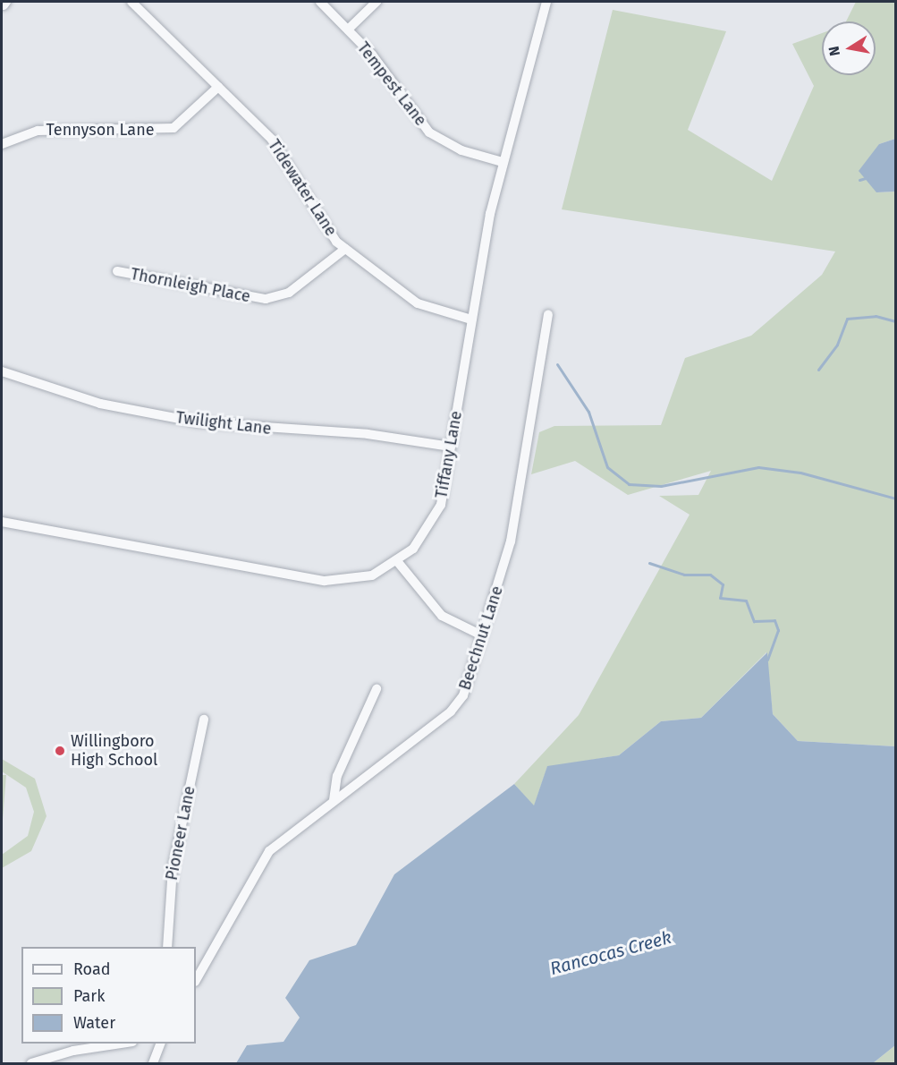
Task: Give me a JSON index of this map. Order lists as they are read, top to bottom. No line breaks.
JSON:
{"streets":{"street":["Tempest Lane","Tennyson Lane","Tidewater Lane","Thornleigh Place","Twilight Lane","Tiffany Lane","Beechnut Lane","Pioneer Lane"]},"crossings":[["Tempest Lane","Tiffany Lane"],["Tennyson Lane","Tidewater Lane"],["Tidewater Lane","Thornleigh Place"],["Tidewater Lane","Tiffany Lane"],["Twilight Lane","Tiffany Lane"]],"water":["Rancocas Creek"],"places":["Willingboro High School"],"legend":["Road","Park","Water"],"north":"left"}
